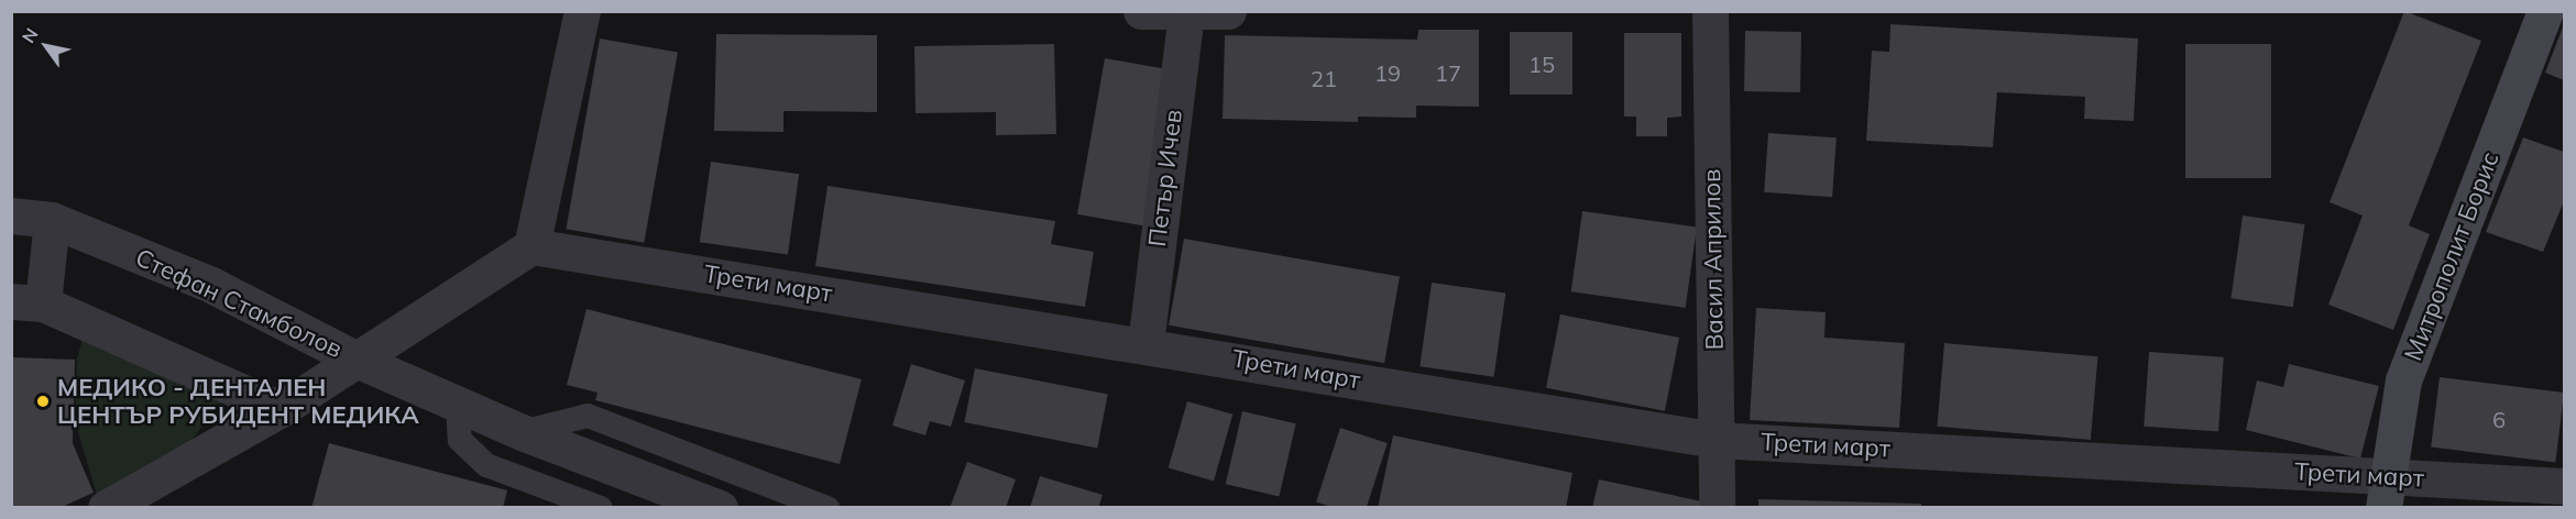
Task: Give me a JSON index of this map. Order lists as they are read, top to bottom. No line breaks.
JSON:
{"streets":{"street":["Петър Ичев","Митрополит Борис","Васил Априлов","Трети март","Стефан Стамболов"]},"crossings":[["Петър Ичев","Трети март"],["Митрополит Борис","Трети март"],["Васил Априлов","Трети март"]],"places":["МЕДИКО - ДЕНТАЛЕН ЦЕНТЪР РУБИДЕНТ МЕДИКА"],"house_numbers":["15","19","17","21","6"],"north":"top left"}
